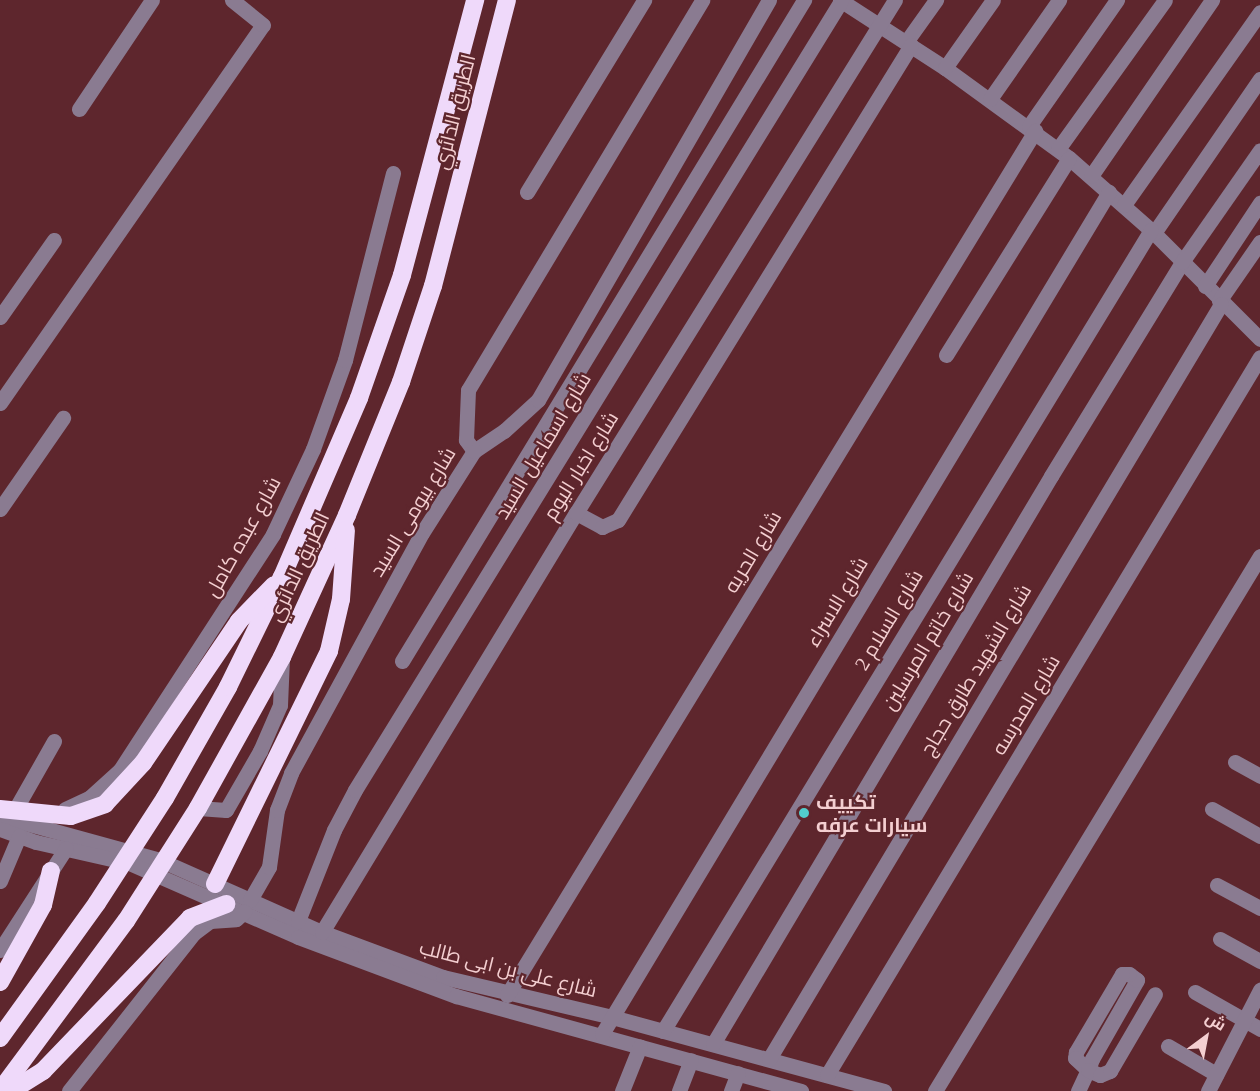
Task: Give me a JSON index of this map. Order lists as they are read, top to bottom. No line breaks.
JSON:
{"streets":{"highway":["الطريق الدائري"],"street":["شارع اسماعيل السيد","شارع اخبار اليوم","شارع بيومى السيد","شارع عبده كامل","شارع الحريه","شارع الاسراء","شارع السلام 2","شارع خاتم المرسلين","شارع الشهيد طارق حجاج","شارع المدرسه","شارع على بن ابى طالب"]},"crossings":[["شارع اسماعيل السيد","شارع على بن ابى طالب"],["شارع اخبار اليوم","شارع على بن ابى طالب"],["شارع بيومى السيد","شارع على بن ابى طالب"],["شارع الحريه","شارع على بن ابى طالب"],["شارع الاسراء","شارع على بن ابى طالب"],["شارع السلام 2","شارع على بن ابى طالب"],["شارع خاتم المرسلين","شارع على بن ابى طالب"],["شارع الشهيد طارق حجاج","شارع على بن ابى طالب"],["شارع المدرسه","شارع على بن ابى طالب"]],"places":["تكييف سيارات عرفه"],"north":"top right"}
